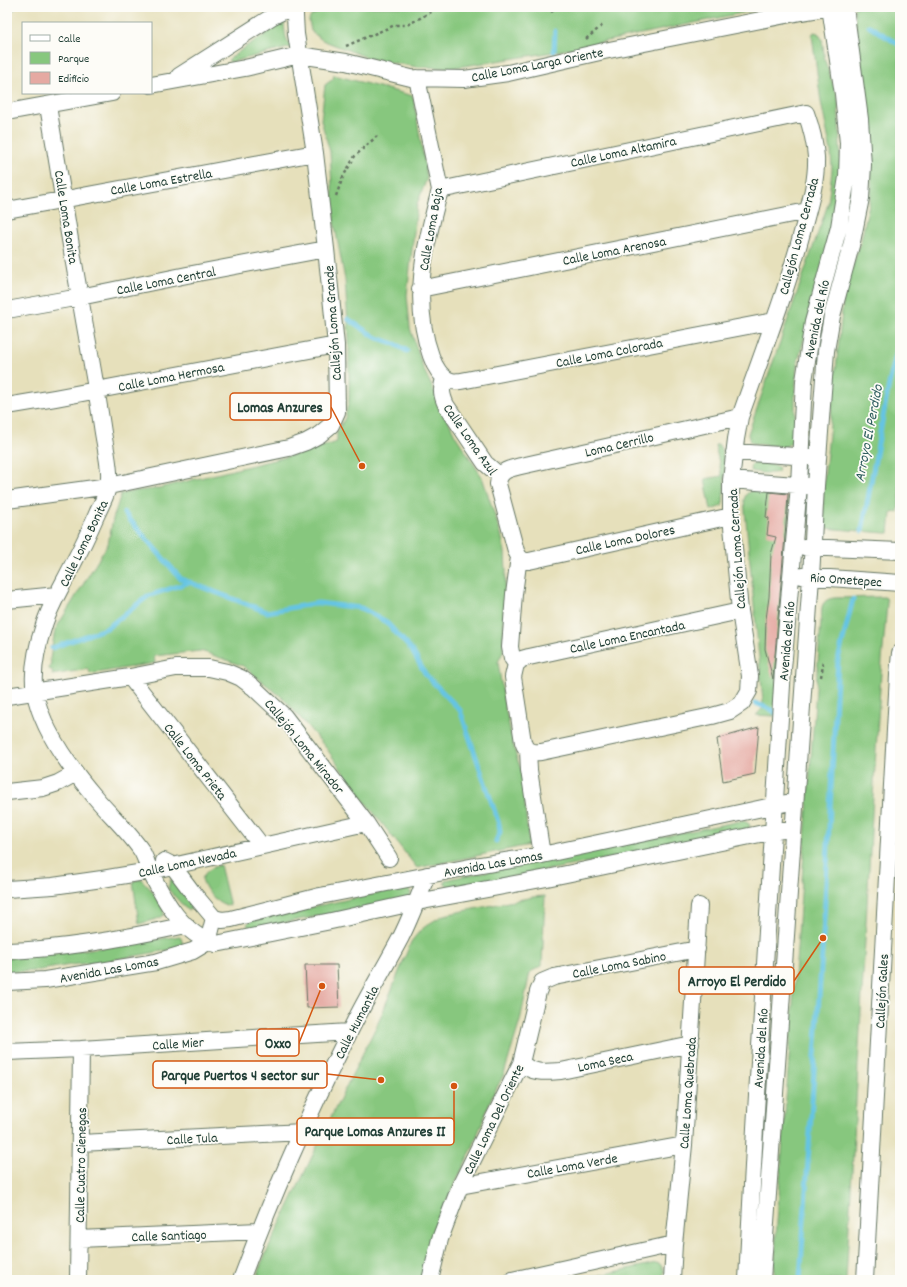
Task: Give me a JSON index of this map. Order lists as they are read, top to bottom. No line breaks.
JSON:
{"streets":{"street":["Calle Loma Larga Oriente","Calle Loma Altamira","Calle Loma Estrella","Calle Loma Bonita","Calle Loma Baja","Callejón Loma Cerrada","Calle Loma Arenosa","Calle Loma Central","Avenida del Río","Callejón Loma Grande","Calle Loma Colorada","Calle Loma Hermosa","Calle Loma Azul","Loma Cerrillo","Calle Loma Dolores","Rio Ometepec","Calle Loma Encantada","Callejón Loma Mirador","Calle Loma Prieta","Calle Loma Nevada","Avenida Las Lomas","Calle Loma Sabino","Callejón Gales","Calle Humantla","Calle Mier","Loma Seca","Calle Loma Quebrada","Calle Loma Del Oriente","Calle Tula","Calle Cuatro Cienegas","Calle Loma Verde","Calle Santiago"]},"crossings":[["Calle Loma Larga Oriente","Calle Loma Baja"],["Calle Loma Larga Oriente","Avenida del Río"],["Calle Loma Larga Oriente","Callejón Loma Grande"],["Calle Loma Altamira","Calle Loma Baja"],["Calle Loma Altamira","Callejón Loma Cerrada"],["Calle Loma Estrella","Calle Loma Bonita"],["Calle Loma Estrella","Callejón Loma Grande"],["Calle Loma Bonita","Calle Loma Central"],["Calle Loma Bonita","Callejón Loma Grande"],["Calle Loma Bonita","Calle Loma Hermosa"],["Calle Loma Bonita","Callejón Loma Mirador"],["Calle Loma Bonita","Calle Loma Nevada"],["Calle Loma Bonita","Avenida Las Lomas"],["Calle Loma Baja","Calle Loma Arenosa"],["Calle Loma Baja","Calle Loma Colorada"],["Calle Loma Baja","Calle Loma Azul"],["Callejón Loma Cerrada","Calle Loma Arenosa"],["Callejón Loma Cerrada","Calle Loma Colorada"],["Callejón Loma Cerrada","Loma Cerrillo"],["Callejón Loma Cerrada","Calle Loma Dolores"],["Callejón Loma Cerrada","Calle Loma Encantada"],["Calle Loma Central","Callejón Loma Grande"],["Avenida del Río","Rio Ometepec"],["Avenida del Río","Avenida Las Lomas"],["Callejón Loma Grande","Calle Loma Hermosa"],["Calle Loma Colorada","Calle Loma Azul"],["Calle Loma Azul","Loma Cerrillo"],["Calle Loma Azul","Calle Loma Dolores"],["Calle Loma Azul","Calle Loma Encantada"],["Callejón Loma Mirador","Calle Loma Prieta"],["Callejón Loma Mirador","Calle Loma Nevada"],["Calle Loma Prieta","Calle Loma Nevada"],["Avenida Las Lomas","Calle Humantla"],["Calle Loma Sabino","Calle Loma Quebrada"],["Calle Loma Sabino","Calle Loma Del Oriente"],["Calle Humantla","Calle Mier"],["Calle Humantla","Calle Tula"],["Calle Humantla","Calle Santiago"],["Calle Mier","Calle Cuatro Cienegas"],["Loma Seca","Calle Loma Quebrada"],["Loma Seca","Calle Loma Del Oriente"],["Calle Loma Quebrada","Calle Loma Verde"],["Calle Loma Del Oriente","Calle Loma Verde"],["Calle Tula","Calle Cuatro Cienegas"],["Calle Cuatro Cienegas","Calle Santiago"]],"water":["Arroyo El Perdido"],"places":["Lomas Anzures","Arroyo El Perdido","Oxxo","Parque Puertos 4 sector sur","Parque Lomas Anzures II"],"legend":["Calle","Parque","Edificio"]}
